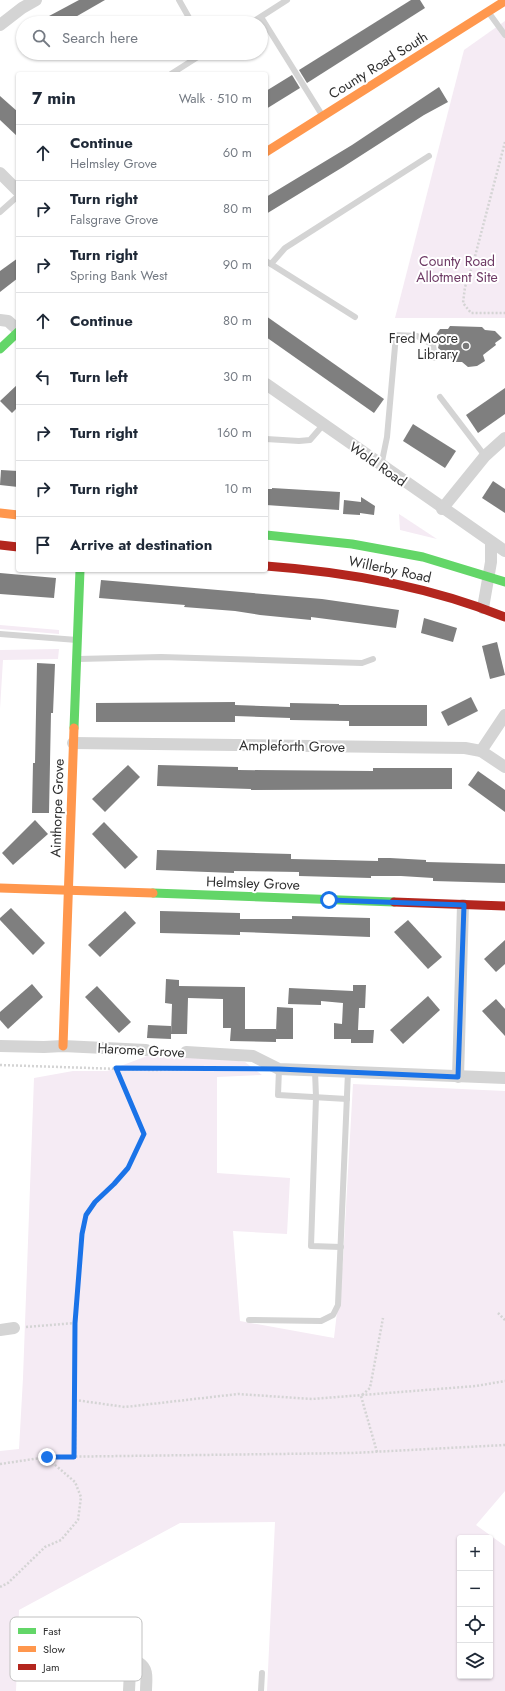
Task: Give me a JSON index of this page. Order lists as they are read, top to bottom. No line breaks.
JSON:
{"streets":{"street":["County Road South","Wold Road","Willerby Road","Ampleforth Grove","Ainthorpe Grove","Helmsley Grove","Harome Grove"]},"crossings":[["Ampleforth Grove","Ainthorpe Grove"],["Ainthorpe Grove","Helmsley Grove"],["Ainthorpe Grove","Harome Grove"]],"parks":["County Road Allotment Site"],"places":["Fred Moore Library"],"legend":["Fast","Slow","Jam"],"page":{"search":"Search here","heading":["7 min","Walk · 510 m"],"list":[["Continue","Helmsley Grove","60 m"],["Turn right","Falsgrave Grove","80 m"],["Turn right","Spring Bank West","90 m"],["Continue","80 m"],["Turn left","30 m"],["Turn right","160 m"],["Turn right","10 m"],"Arrive at destination"],"map_buttons":["+","−"]}}
